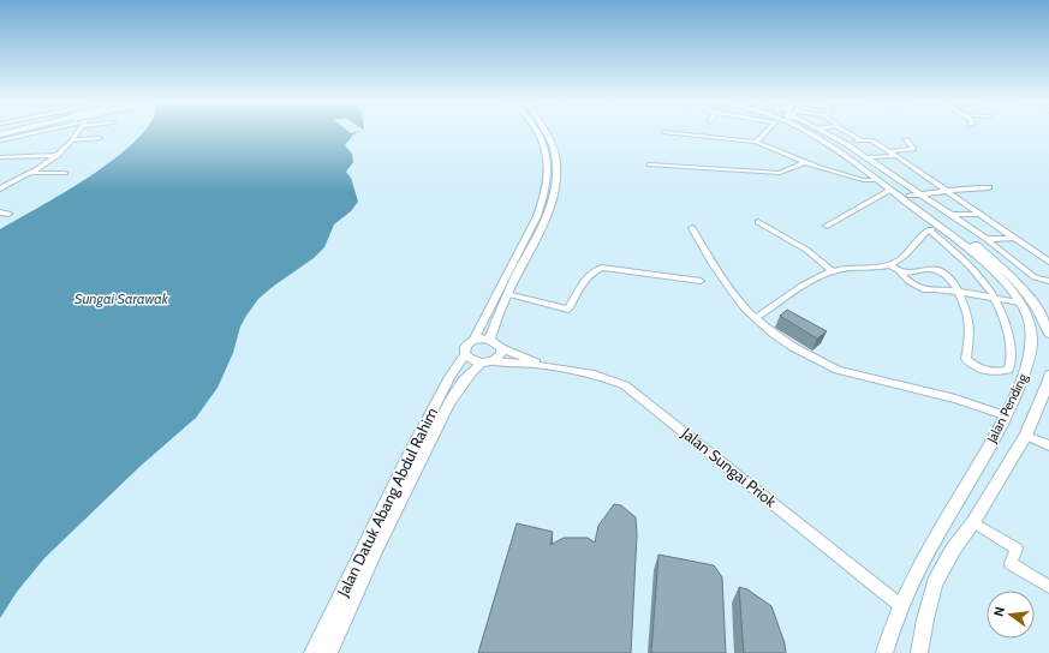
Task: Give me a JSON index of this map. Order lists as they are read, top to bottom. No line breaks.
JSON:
{"streets":{"main road":["Jalan Pending"],"street":["Jalan Sungai Priok","Jalan Datuk Abang Abdul Rahim"]},"crossings":[["Jalan Pending","Jalan Sungai Priok"]],"water":["Sungai Sarawak"],"north":"left"}
